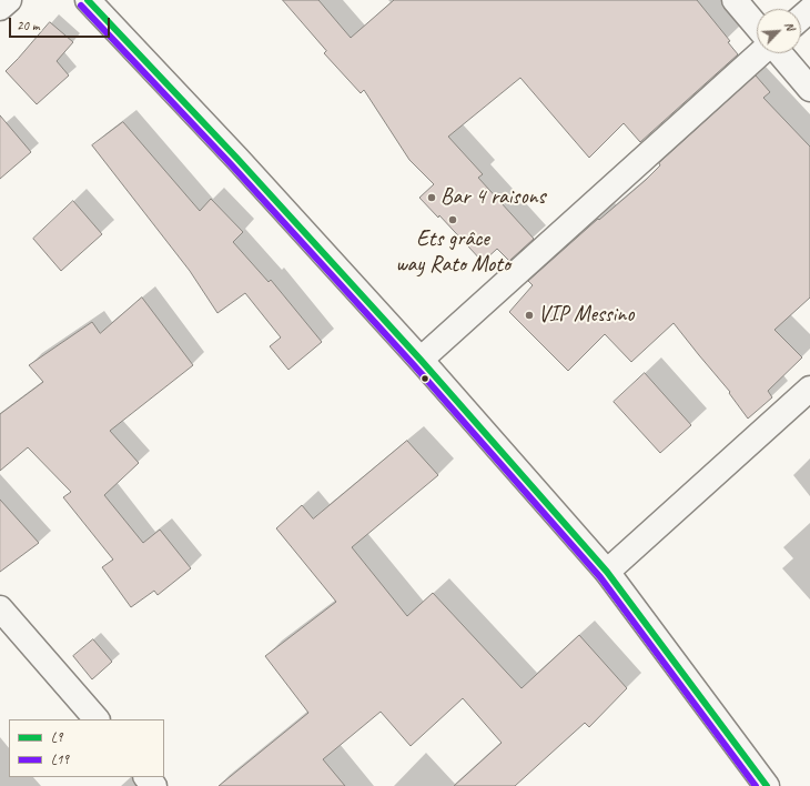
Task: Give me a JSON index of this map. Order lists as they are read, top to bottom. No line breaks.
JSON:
{"places":["Bar 4 raisons","Ets grâce way Rato Moto","VIP Messino"],"lines":["transit line L9","transit line L19"],"legend":["L9","L19"],"scale_bar":"20 m","north":"top right"}
